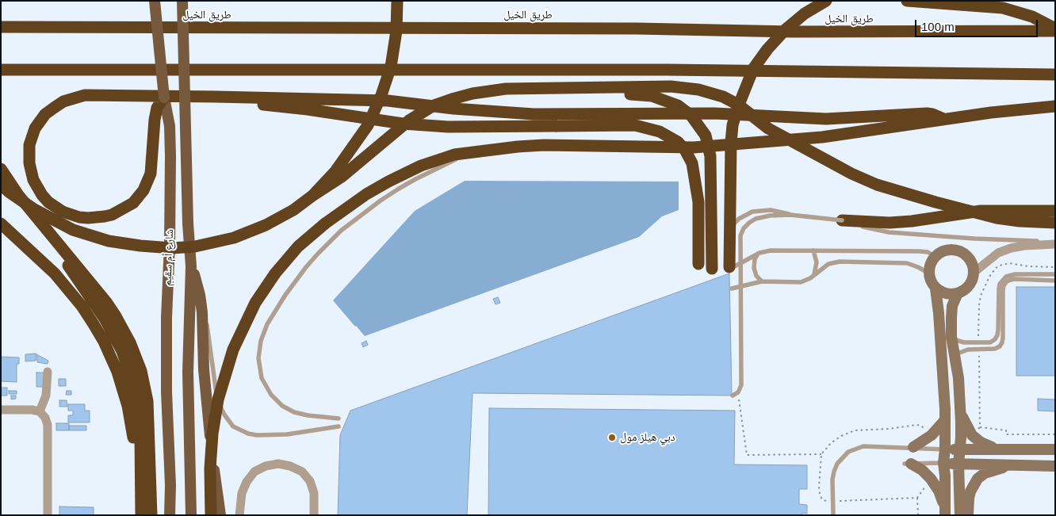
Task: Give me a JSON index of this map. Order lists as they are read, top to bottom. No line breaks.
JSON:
{"streets":{"highway":["طريق الخيل"],"main road":["شارع أم سقيم"]},"places":["دبي هيلز مول"],"scale_bar":"100 m"}
